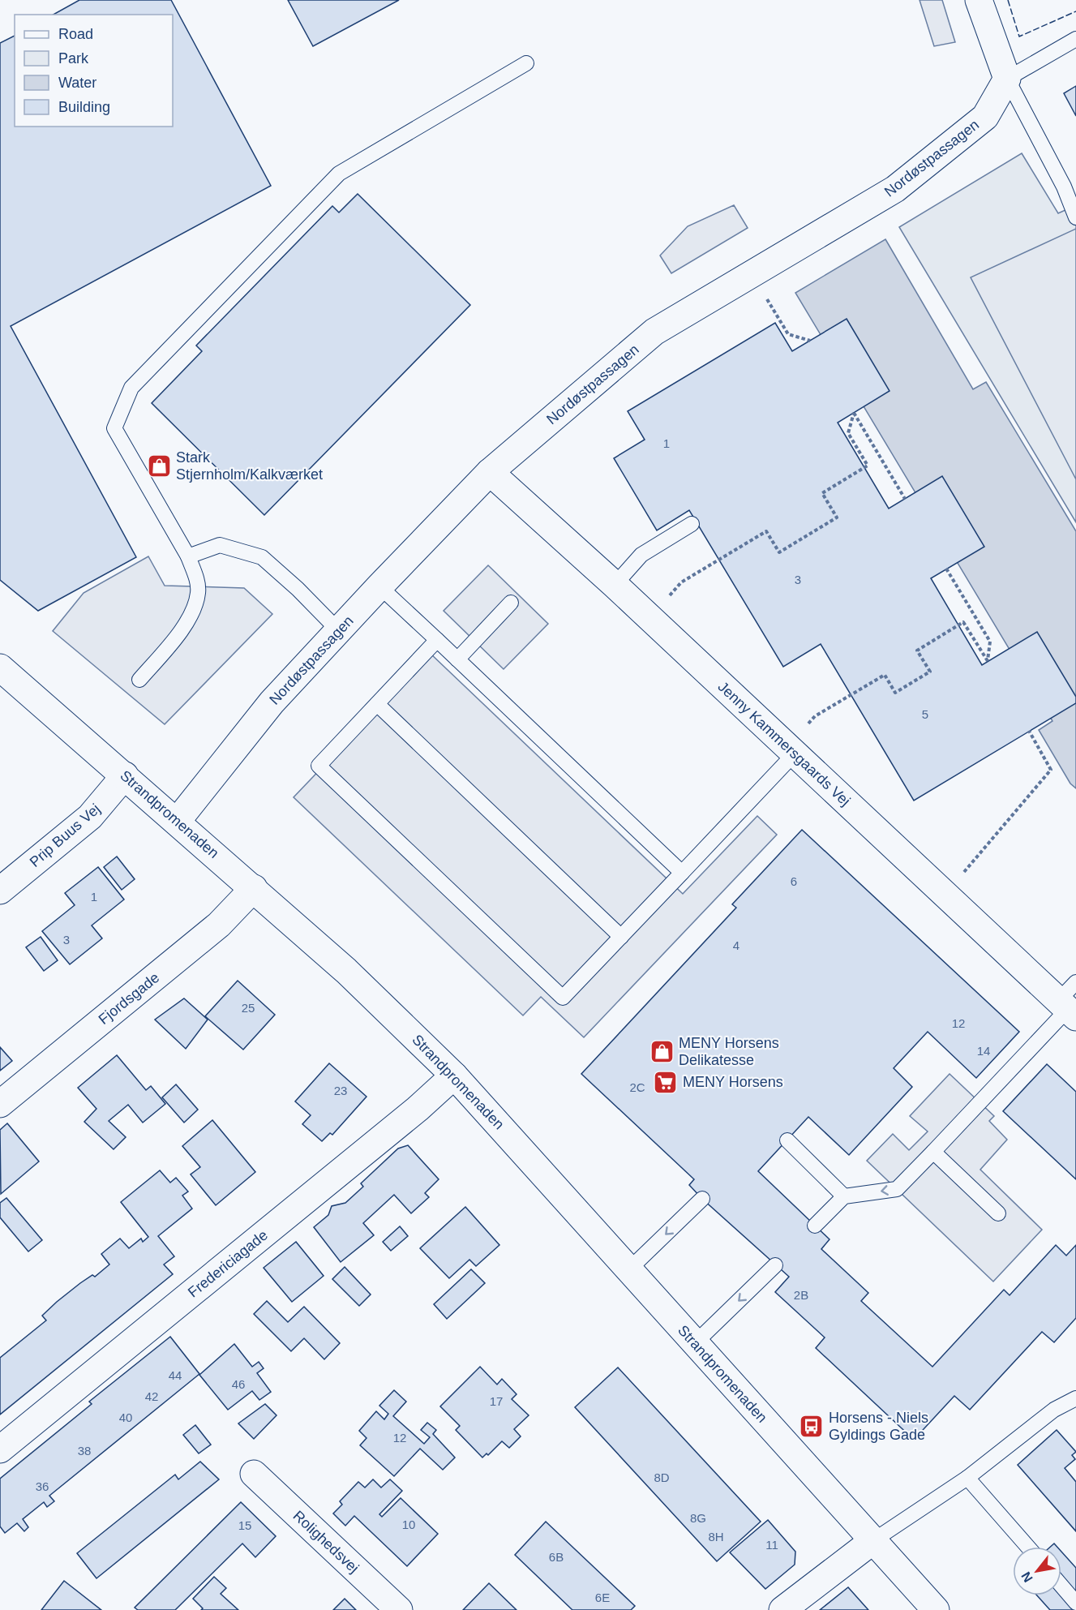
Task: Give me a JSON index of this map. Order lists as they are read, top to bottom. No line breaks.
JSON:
{"streets":{"street":["Nordøstpassagen","Jenny Kammersgaards Vej","Strandpromenaden","Prip Buus Vej","Fjordsgade","Fredericiagade","Rolighedsvej"]},"crossings":[["Nordøstpassagen","Jenny Kammersgaards Vej"],["Nordøstpassagen","Strandpromenaden"],["Strandpromenaden","Prip Buus Vej"],["Strandpromenaden","Fjordsgade"],["Strandpromenaden","Fredericiagade"]],"places":{"shop":["Stark Stjernholm/Kalkværket","MENY Horsens Delikatesse"],"supermarket":["MENY Horsens"],"bus stop":["Horsens - Niels Gyldings Gade"]},"house_numbers":["1","3","5","6","1","3","4","25","12","14","2C","23","2B","44","46","42","17","40","12","38","8D","36","8G","10","15","8H","11","6B","6E"],"legend":["Road","Park","Water","Building"],"north":"bottom left"}
